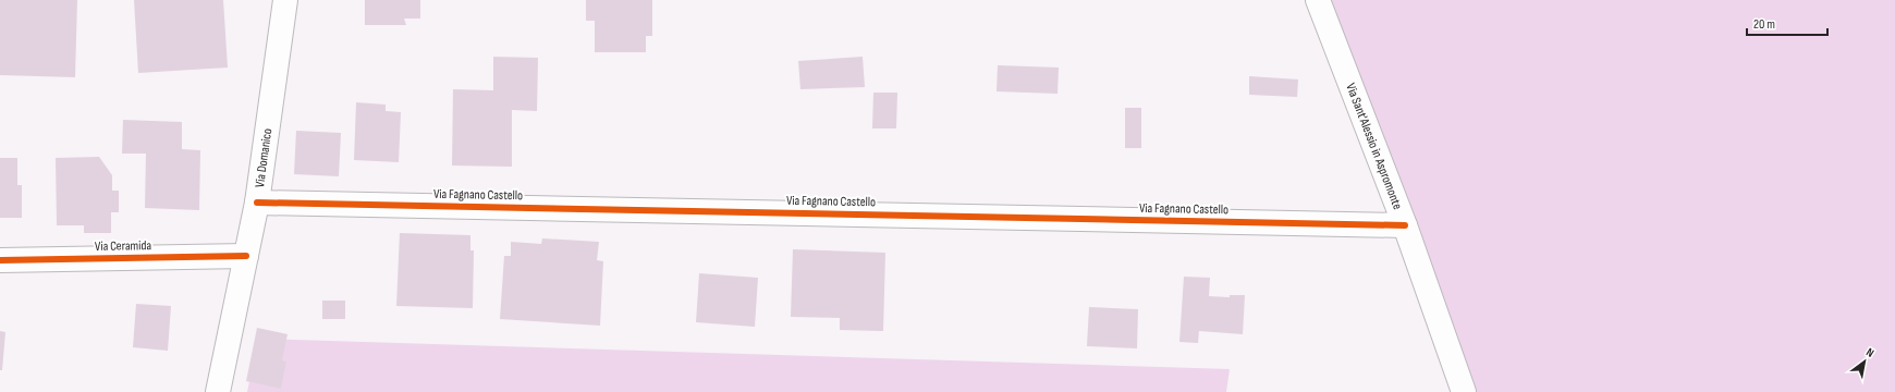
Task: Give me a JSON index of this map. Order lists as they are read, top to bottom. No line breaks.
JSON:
{"streets":{"street":["Via Sant'Alessio in Aspromonte","Via Domanico","Via Fagnano Castello","Via Ceramida"]},"crossings":[["Via Sant'Alessio in Aspromonte","Via Fagnano Castello"],["Via Domanico","Via Fagnano Castello"],["Via Domanico","Via Ceramida"]],"scale_bar":"20 m","north":"top right"}
